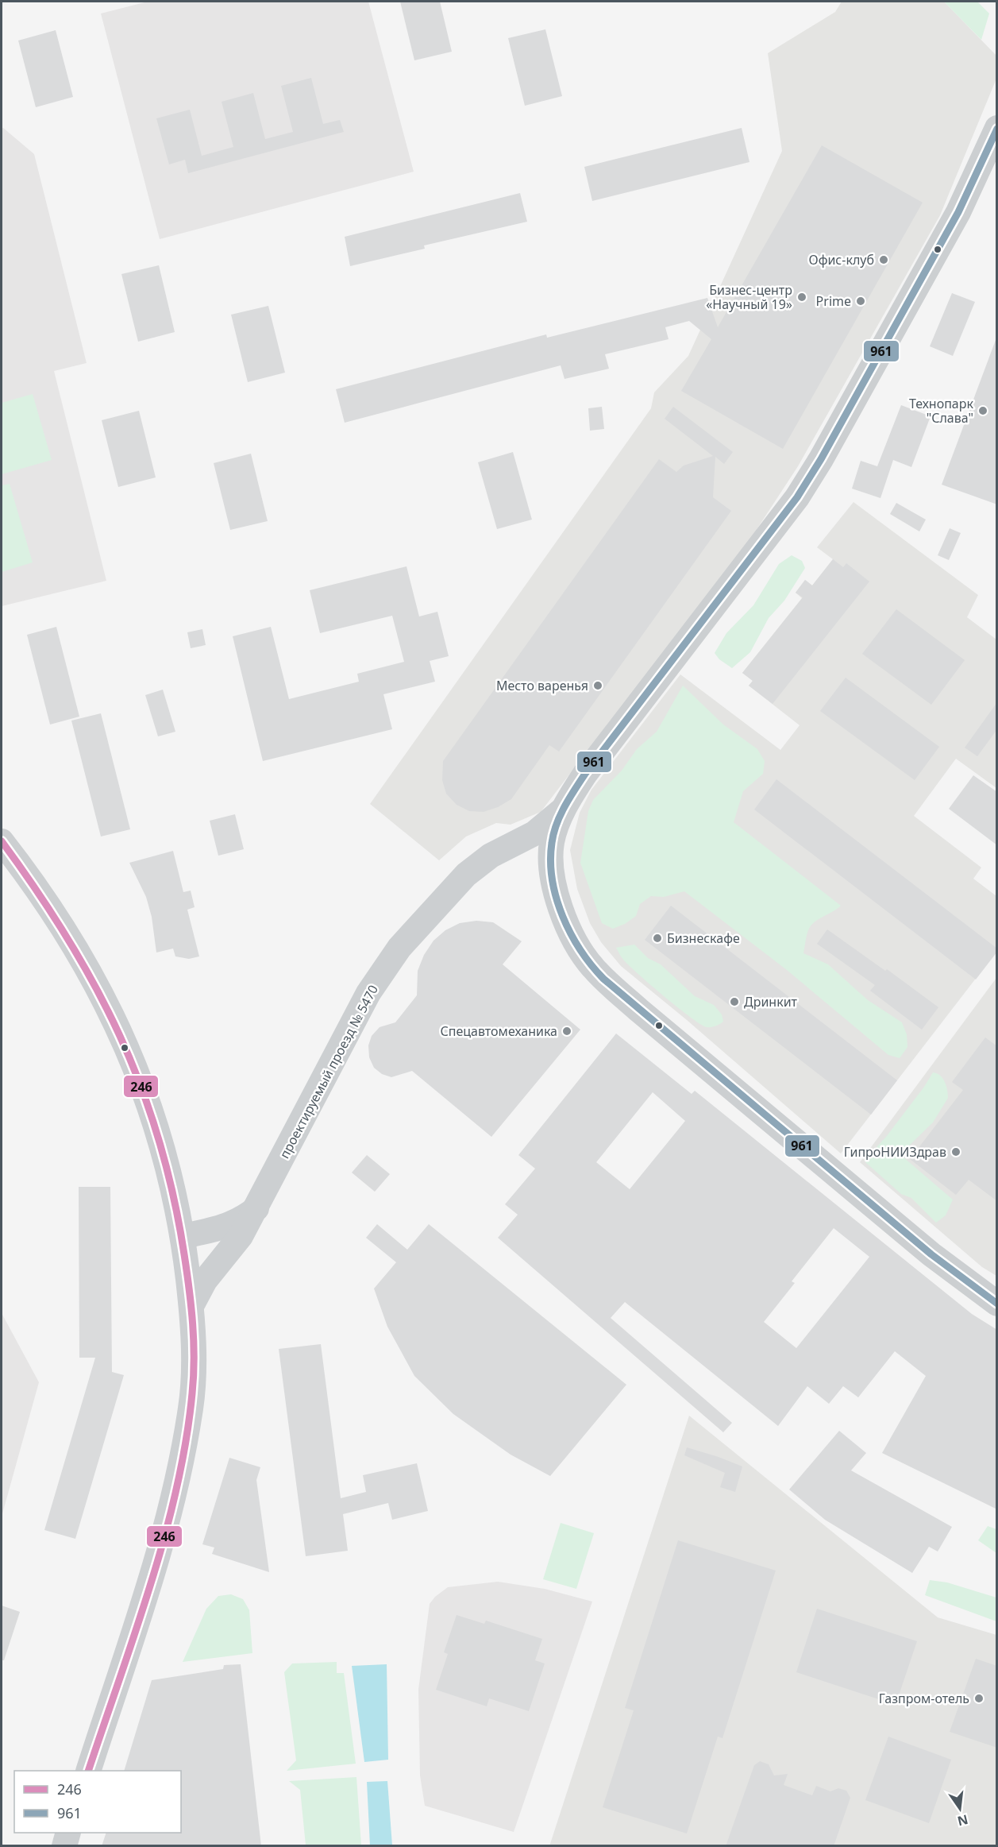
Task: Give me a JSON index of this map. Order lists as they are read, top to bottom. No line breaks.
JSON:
{"streets":{"street":["проектируемый проезд № 5470"]},"places":["Офис-клуб","Бизнес-центр «Научный 19»","Prime","Технопарк \"Слава\"","Место варенья","Бизнескафе","Дринкит","Спецавтомеханика","ГипроНИИЗдрав","Газпром-отель"],"lines":["transit line 961","transit line 246"],"legend":["246","961"],"north":"bottom"}
